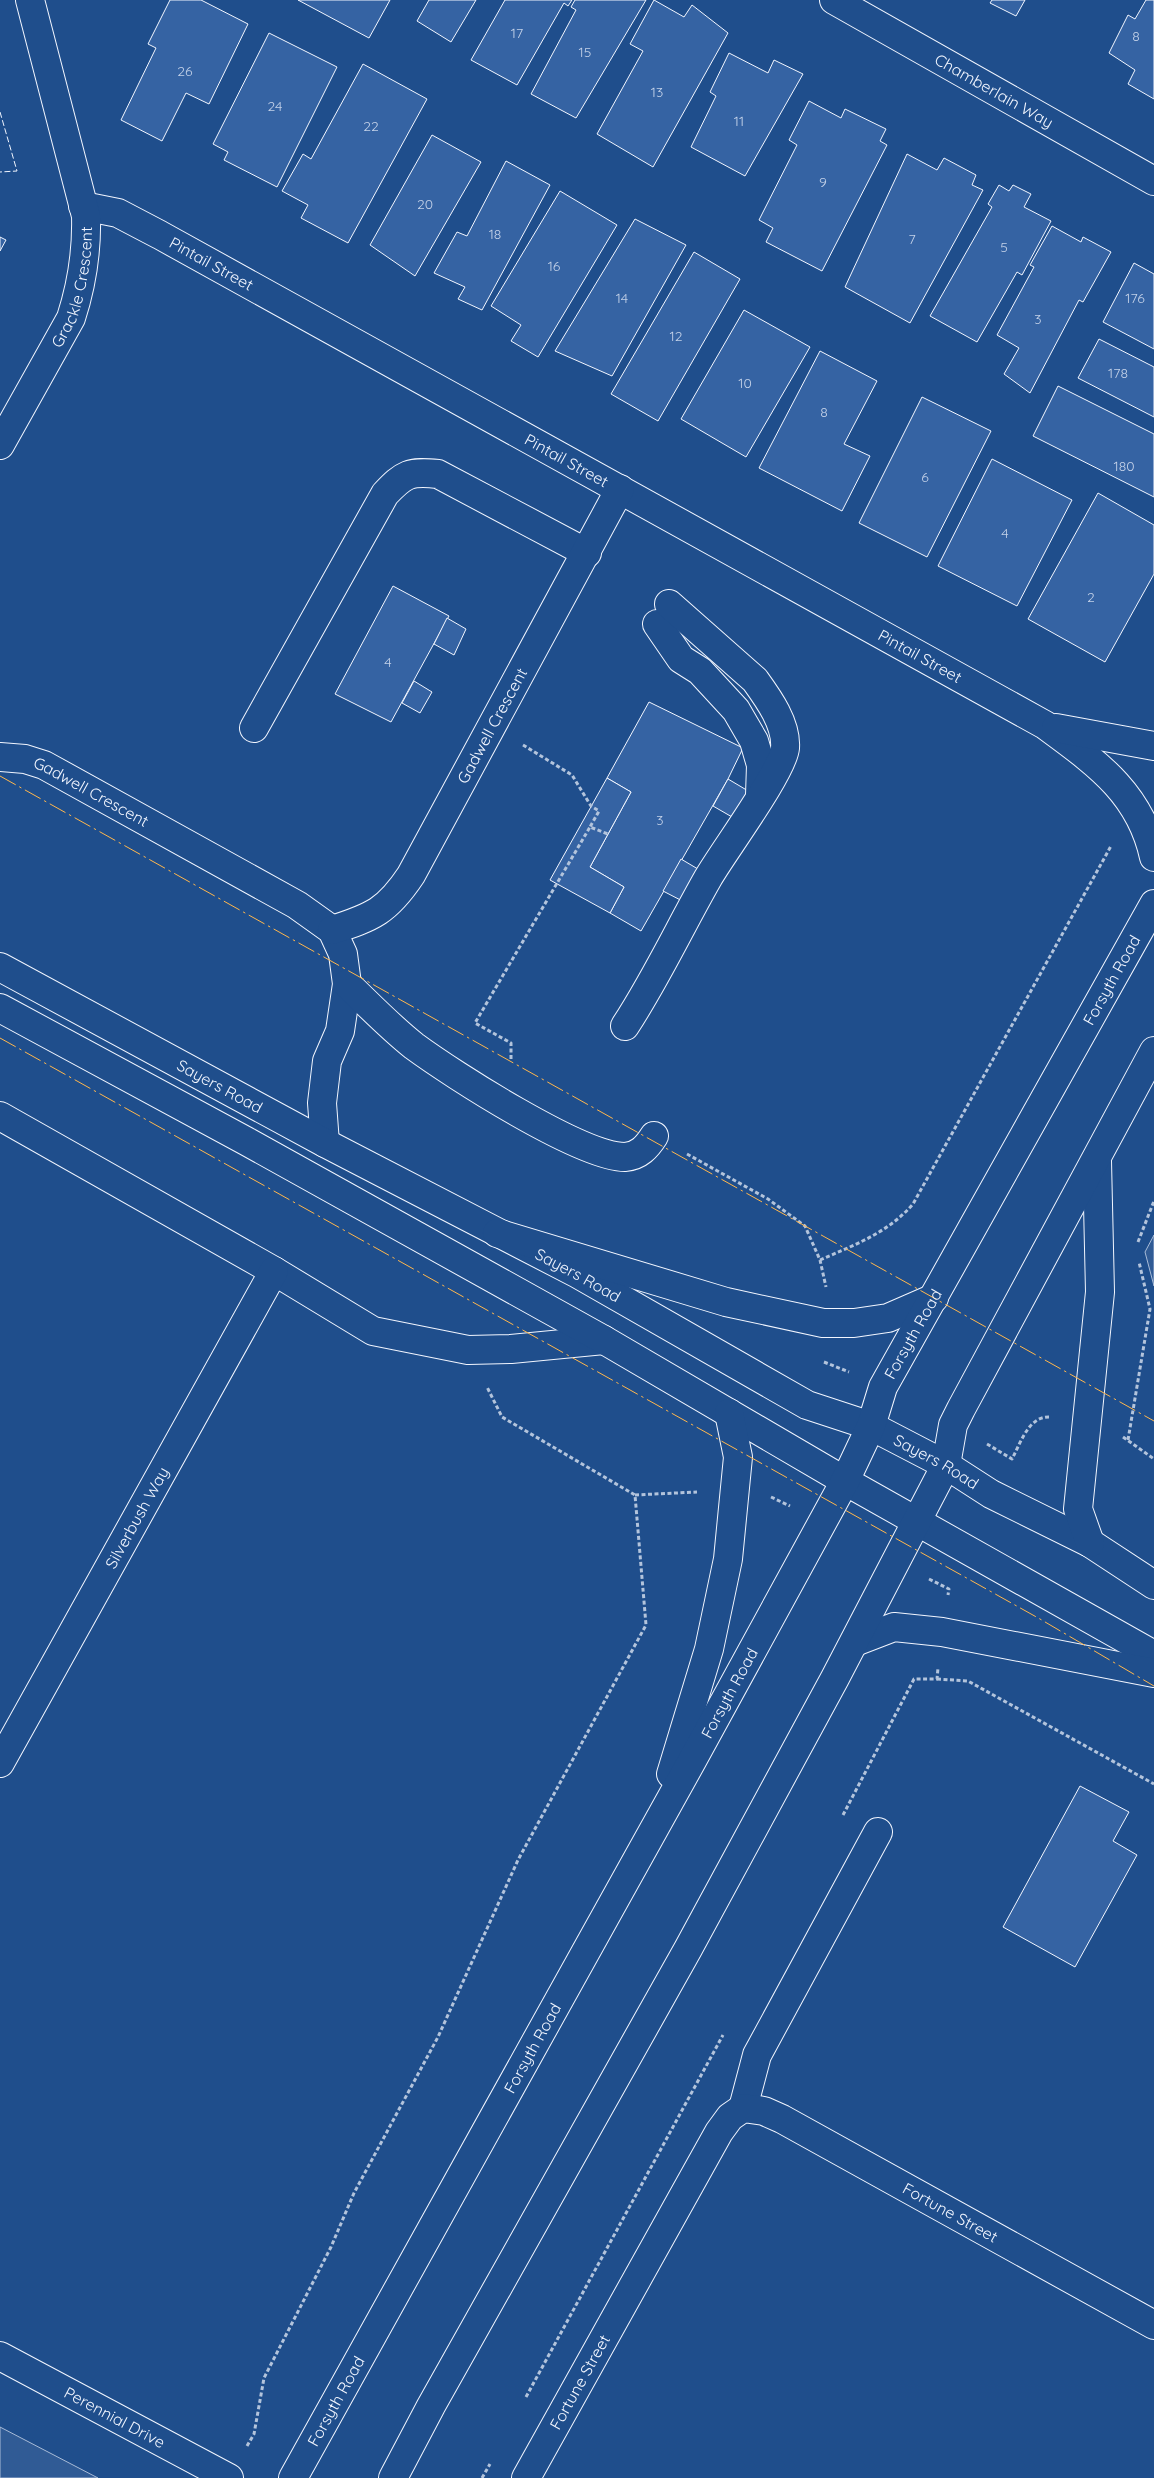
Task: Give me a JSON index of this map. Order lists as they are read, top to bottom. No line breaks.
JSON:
{"streets":{"main road":["Chamberlain Way","Pintail Street","Grackle Crescent","Gadwell Crescent","Forsyth Road","Sayers Road","Silverbush Way","Fortune Street","Perennial Drive"]},"crossings":[["Pintail Street","Grackle Crescent"],["Pintail Street","Gadwell Crescent"],["Gadwell Crescent","Sayers Road"],["Forsyth Road","Sayers Road"]],"house_numbers":["17","8","15","26","13","24","11","22","9","20","18","7","5","16","14","176","3","12","178","10","8","180","6","4","2","4","3"]}
